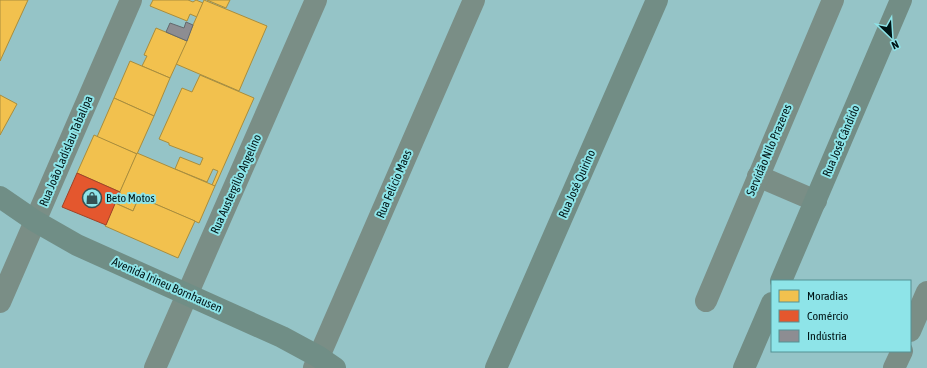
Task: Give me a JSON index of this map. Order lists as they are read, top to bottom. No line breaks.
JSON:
{"streets":{"main road":["Rua José Cândido","Rua José Quirino","Avenida Irineu Bornhausen"],"street":["Servidão Nilo Prazeres","Rua João Ladislau Tabalipa","Rua Austergílio Angelino","Rua Felício Maes"]},"crossings":[["Rua João Ladislau Tabalipa","Avenida Irineu Bornhausen"],["Rua Austergílio Angelino","Avenida Irineu Bornhausen"],["Rua Felício Maes","Avenida Irineu Bornhausen"]],"places":{"shop":["Beto Motos"]},"legend":["Moradias","Comércio","Indústria"],"north":"bottom right"}
